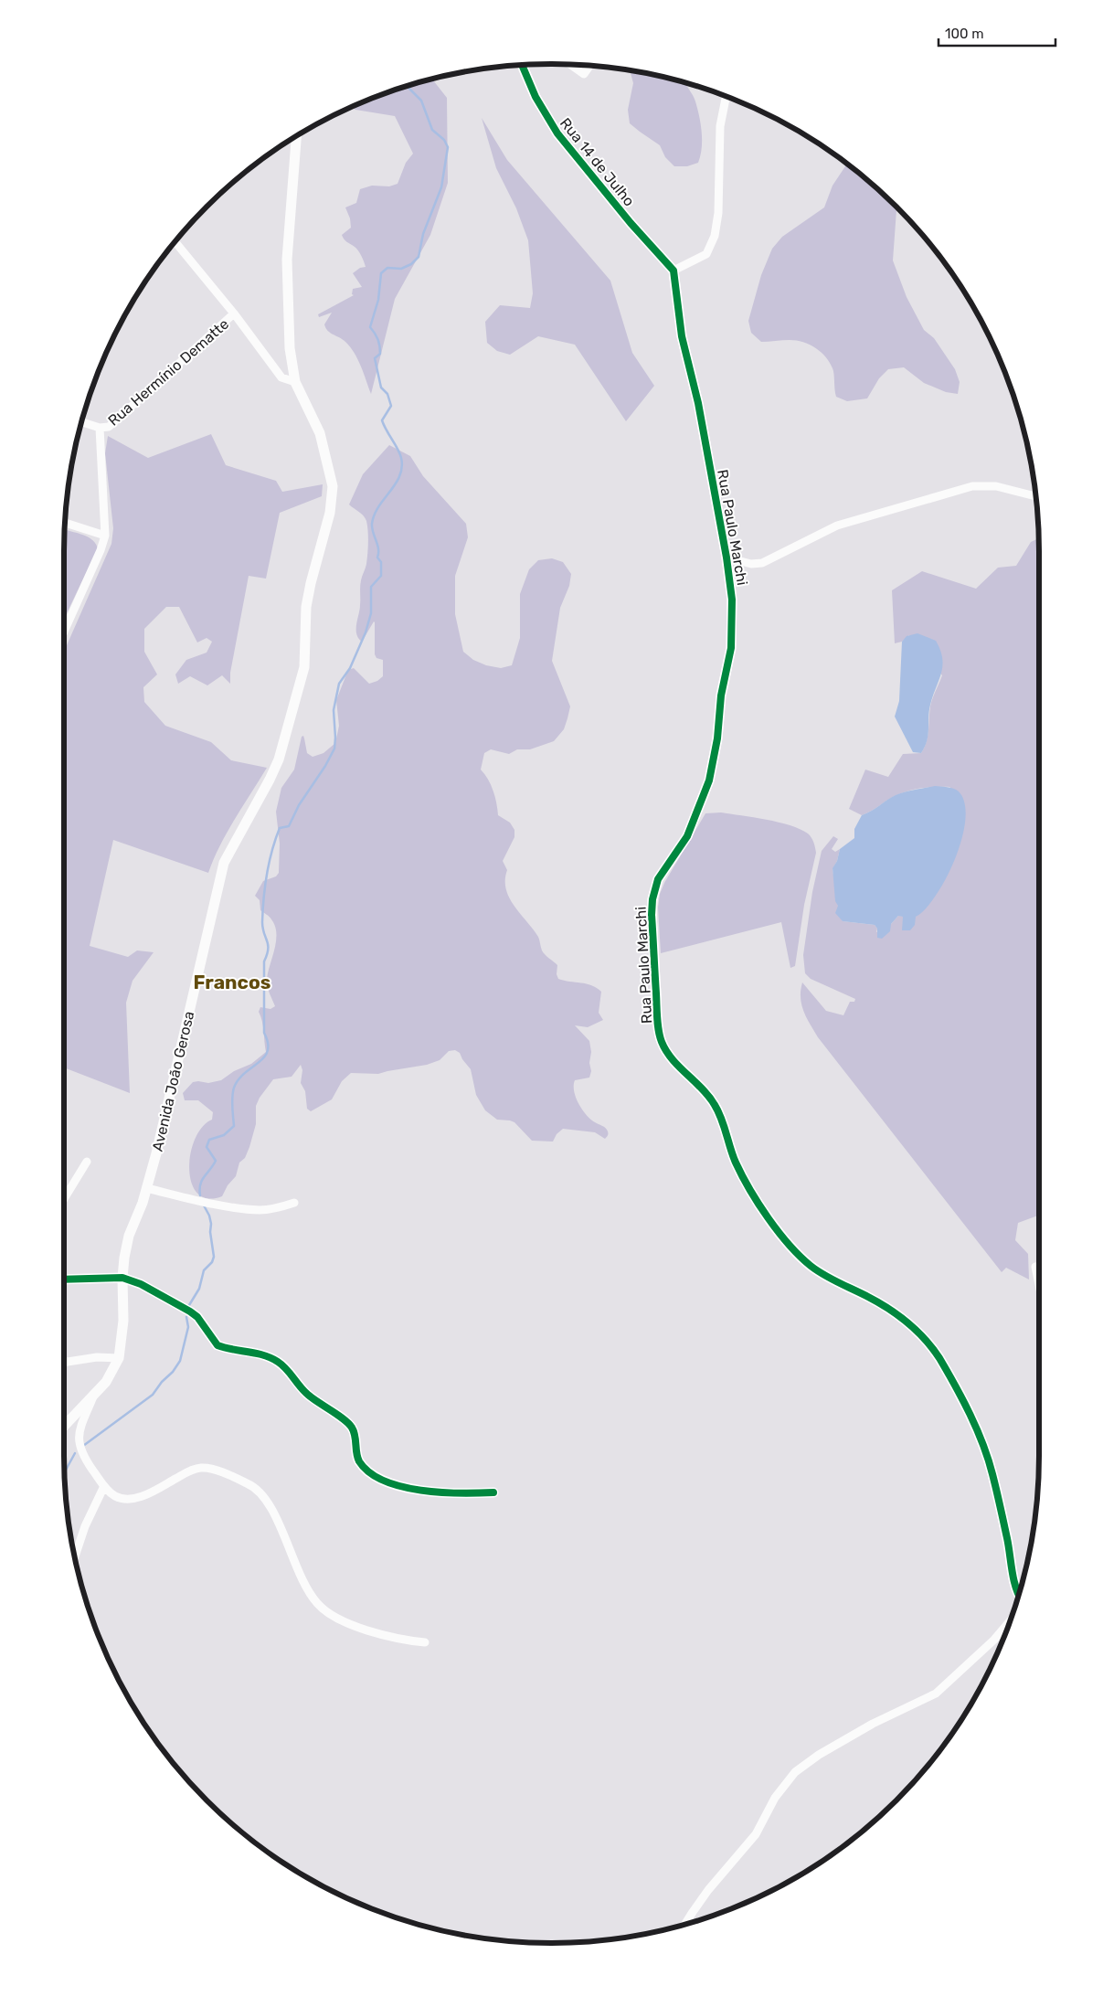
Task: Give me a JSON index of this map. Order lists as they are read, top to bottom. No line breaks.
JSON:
{"streets":{"street":["Rua 14 de Julho","Rua Hermínio Dematte","Rua Paulo Marchi","Avenida João Gerosa"]},"crossings":[["Rua 14 de Julho","Rua Paulo Marchi"]],"districts":["Francos"],"scale_bar":"100 m"}
